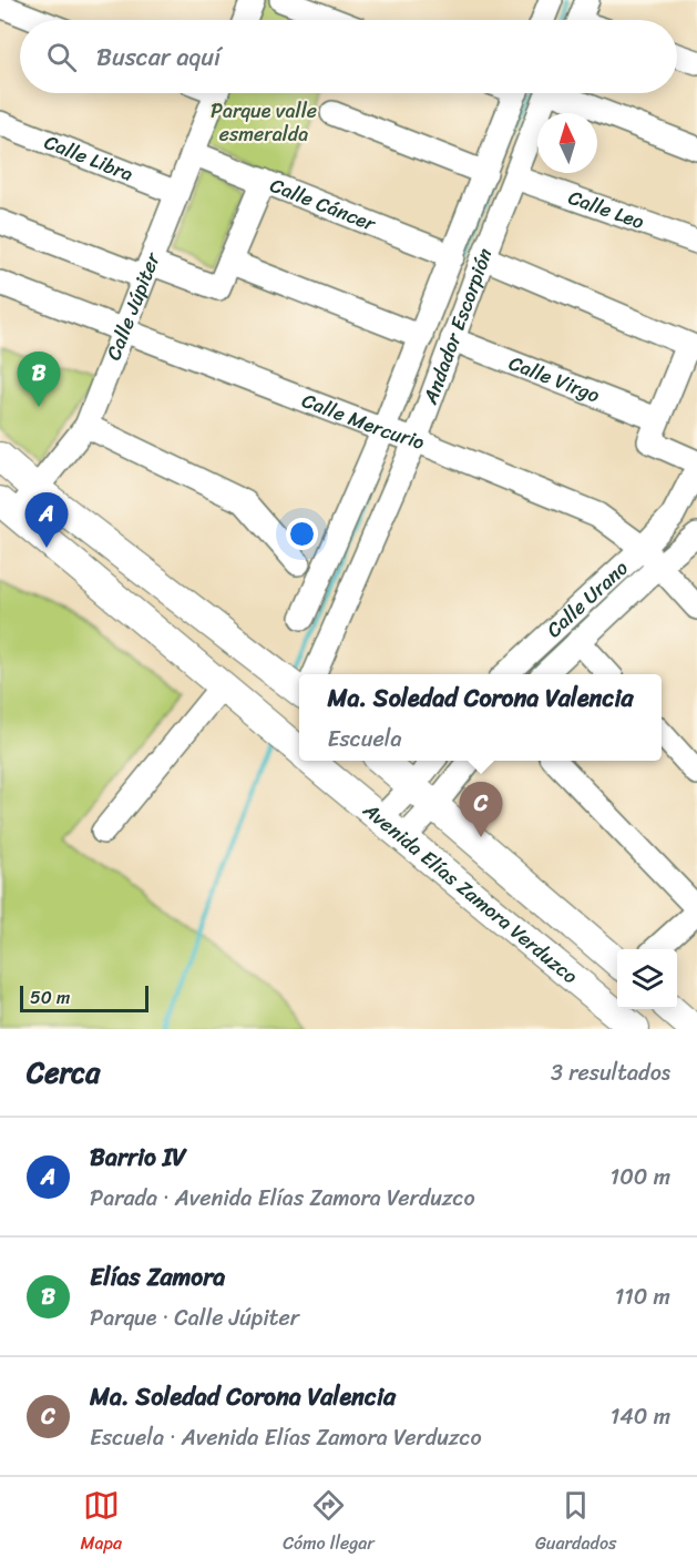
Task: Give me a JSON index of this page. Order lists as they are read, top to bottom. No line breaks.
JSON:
{"streets":{"main road":["Avenida Elías Zamora Verduzco"],"street":["Calle Libra","Calle Cáncer","Calle Leo","Calle Júpiter","Andador Escorpión","Calle Virgo","Calle Mercurio","Calle Urano"]},"crossings":[["Calle Libra","Calle Júpiter"],["Calle Cáncer","Calle Júpiter"],["Calle Cáncer","Andador Escorpión"],["Calle Leo","Andador Escorpión"],["Calle Júpiter","Calle Mercurio"],["Calle Júpiter","Avenida Elías Zamora Verduzco"],["Andador Escorpión","Calle Virgo"],["Andador Escorpión","Calle Mercurio"],["Calle Mercurio","Calle Urano"]],"parks":["Parque valle esmeralda"],"scale_bar":"50 m","north":"top","page":{"search":"Buscar aquí","pins":["B","A","C"],"popup":["Ma. Soledad Corona Valencia","Escuela"],"scale":"50 m","heading":["Cerca","3 resultados"],"list":[{"mark":"A","name":"Barrio IV","note":"Parada · Avenida Elías Zamora Verduzco","value":"100 m"},{"mark":"B","name":"Elías Zamora","note":"Parque · Calle Júpiter","value":"110 m"},{"mark":"C","name":"Ma. Soledad Corona Valencia","note":"Escuela · Avenida Elías Zamora Verduzco","value":"140 m"}],"nav":["Mapa","Cómo llegar","Guardados"]}}
